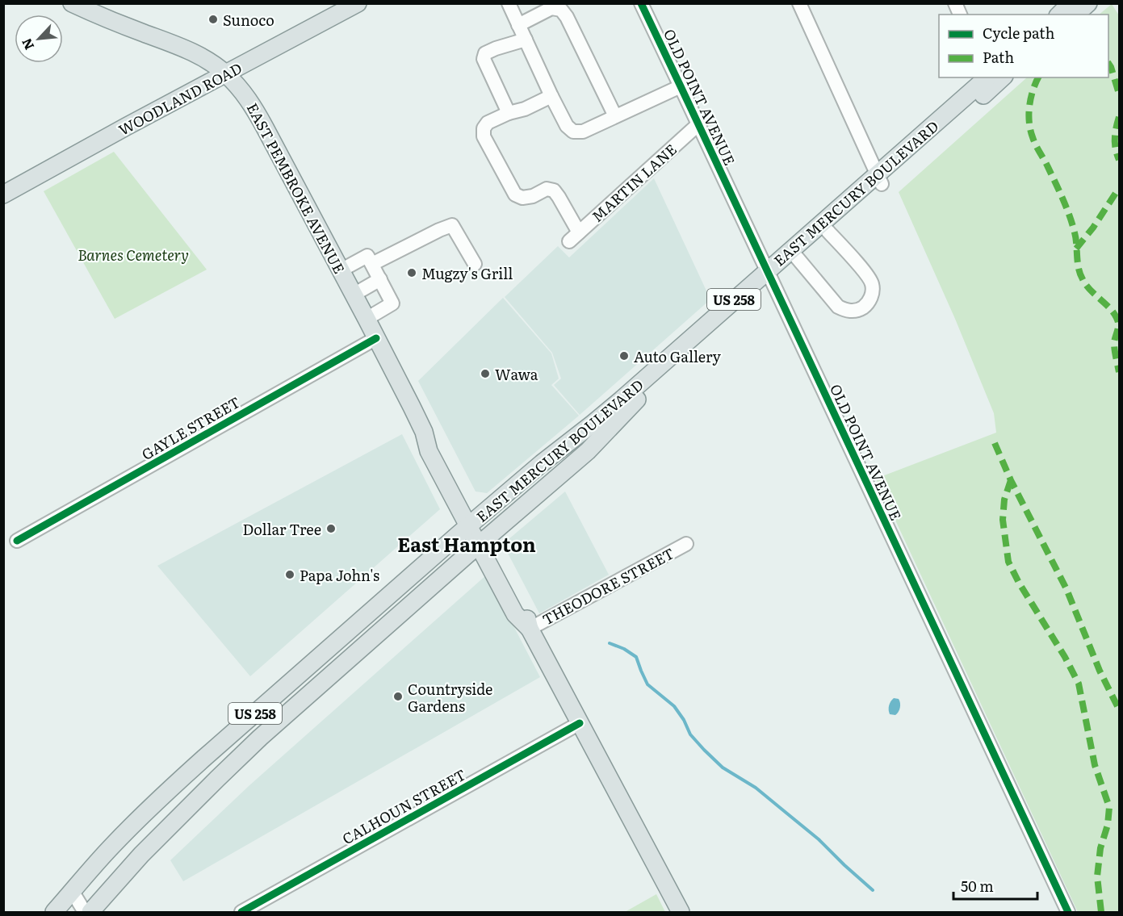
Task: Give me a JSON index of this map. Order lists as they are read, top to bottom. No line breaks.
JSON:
{"streets":{"main road":["WOODLAND ROAD","EAST PEMBROKE AVENUE","EAST MERCURY BOULEVARD","US 258"],"street":["OLD POINT AVENUE","MARTIN LANE","GAYLE STREET","THEODORE STREET","CALHOUN STREET"]},"crossings":[["OLD POINT AVENUE","MARTIN LANE"],["OLD POINT AVENUE","EAST MERCURY BOULEVARD"],["WOODLAND ROAD","EAST PEMBROKE AVENUE"],["EAST PEMBROKE AVENUE","EAST MERCURY BOULEVARD"],["EAST PEMBROKE AVENUE","GAYLE STREET"],["EAST PEMBROKE AVENUE","THEODORE STREET"],["EAST PEMBROKE AVENUE","CALHOUN STREET"]],"districts":["East Hampton"],"parks":["Barnes Cemetery"],"places":["Sunoco","Mugzy's Grill","Auto Gallery","Wawa","Dollar Tree","Papa John's","Countryside Gardens"],"legend":["Cycle path","Path"],"scale_bar":"50 m","north":"bottom left"}
